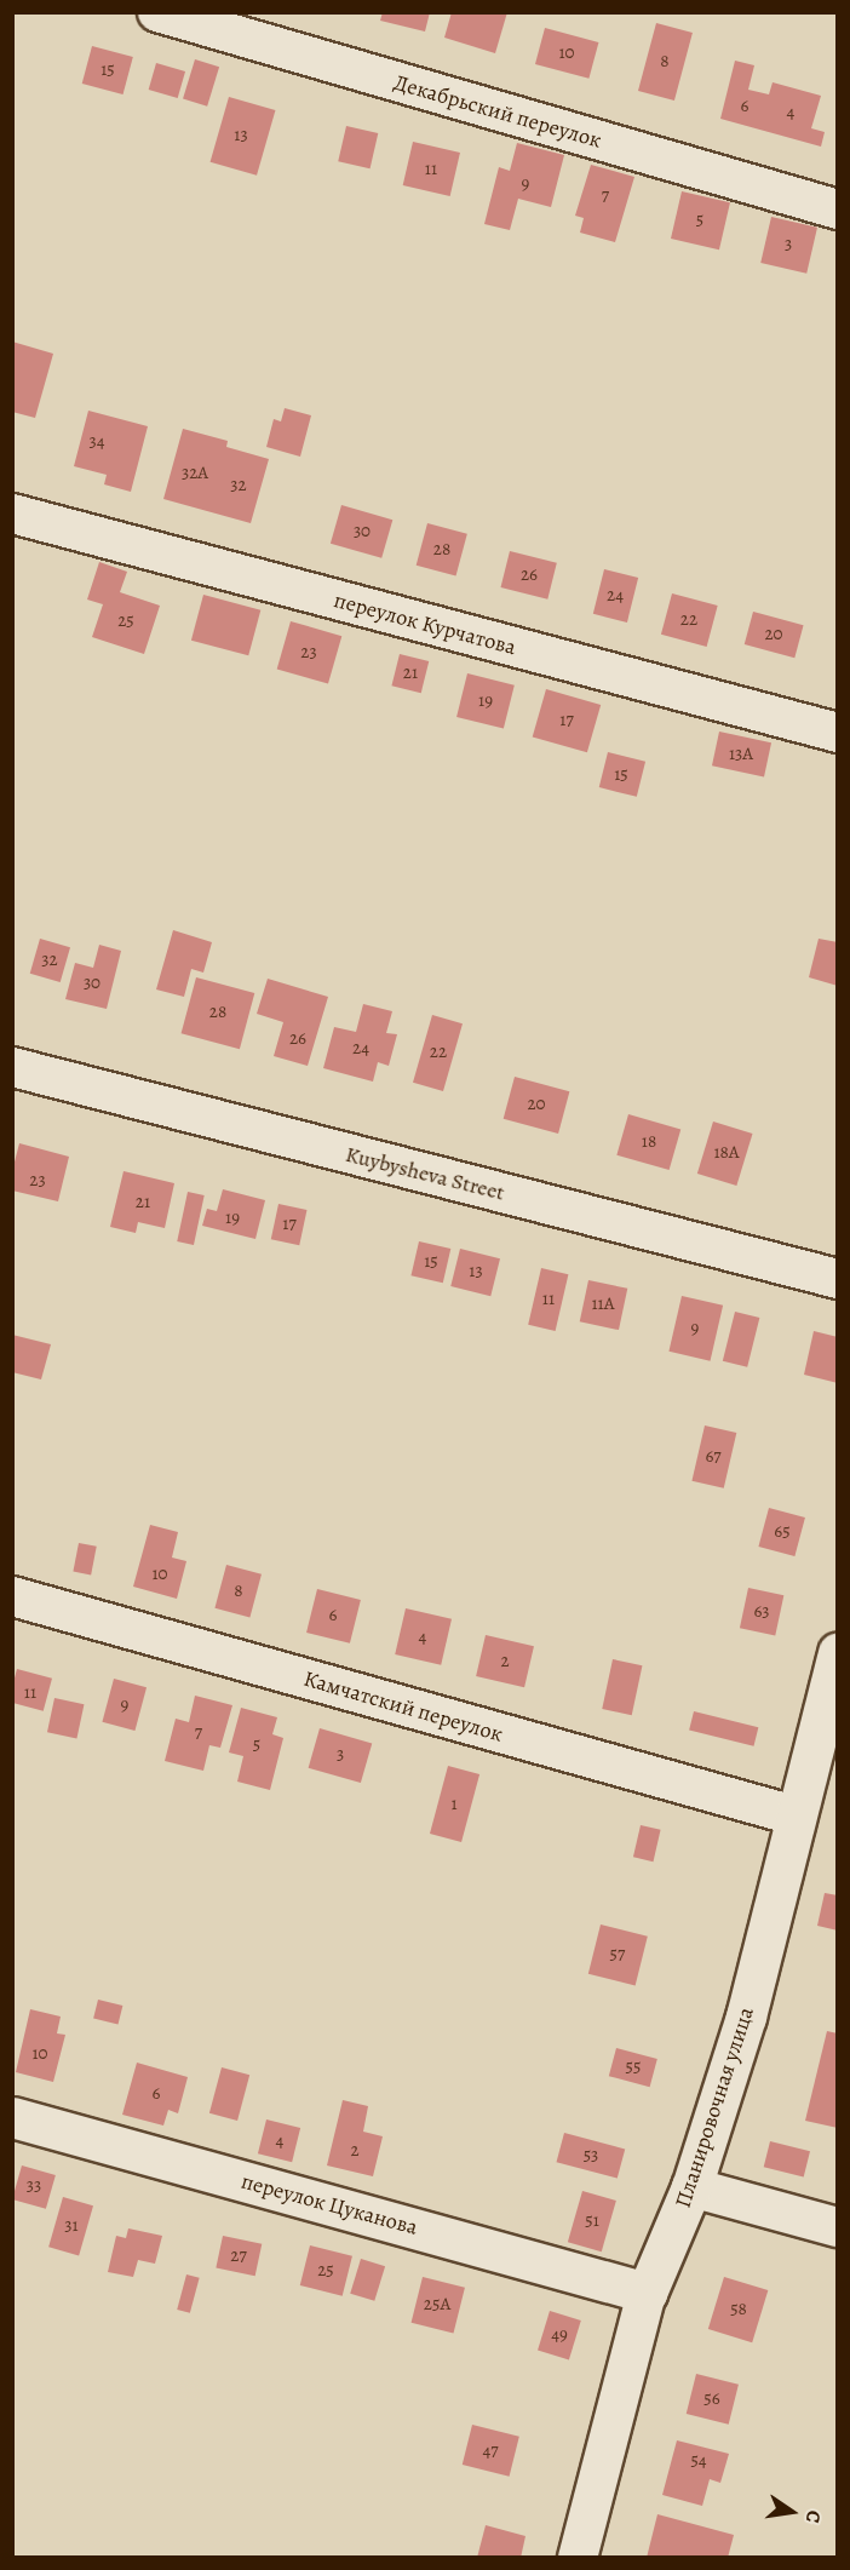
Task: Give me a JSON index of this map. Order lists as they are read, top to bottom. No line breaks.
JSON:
{"streets":{"main road":["Планировочная улица","переулок Цуканова"],"street":["Декабрьский переулок","переулок Курчатова","Kuybysheva Street","Камчатский переулок"]},"crossings":[["Камчатский переулок","Планировочная улица"],["Планировочная улица","переулок Цуканова"]],"house_numbers":["10","8","15","6","4","13","11","9","7","5","3","34","32А","32","30","28","26","24","22","25","20","23","21","19","17","13А","15","32","30","28","26","24","22","20","18","18А","23","21","19","17","15","13","11","11А","9","67","65","10","8","63","6","4","2","11","9","7","5","3","1","57","10","55","6","4","2","53","33","51","31","27","25","25А","58","49","56","47","54"],"north":"right"}
